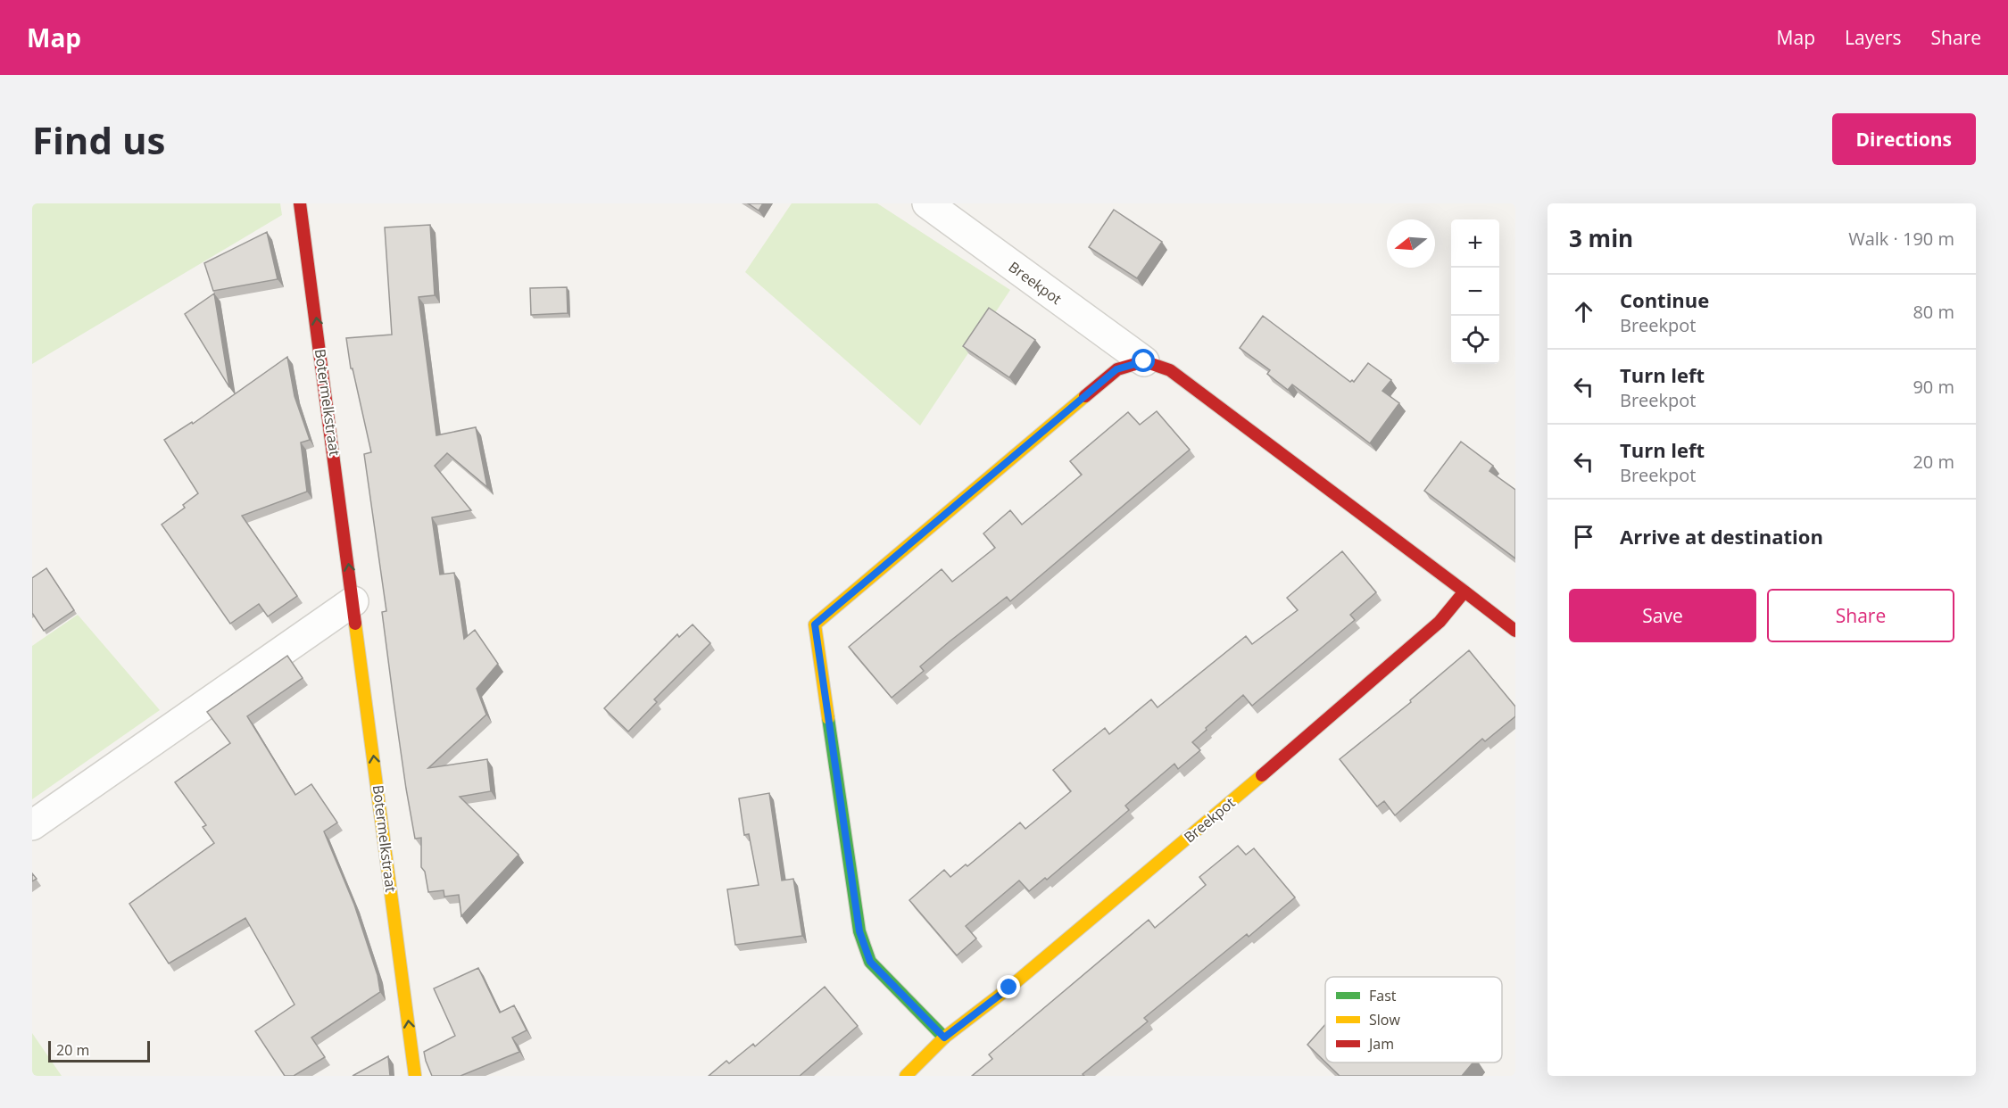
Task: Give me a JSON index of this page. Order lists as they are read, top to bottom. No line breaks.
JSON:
{"streets":{"street":["Breekpot","Botermelkstraat"]},"one_way":["Botermelkstraat"],"legend":["Fast","Slow","Jam"],"scale_bar":"20 m","north":"left","page":{"header":"Map","nav":["Map","Layers","Share"],"buttons":["Directions",["Save","Share"]],"title":"Find us","heading":["3 min","Walk · 190 m"],"map_buttons":["+","−"],"list":[["Continue","Breekpot","80 m"],["Turn left","Breekpot","90 m"],["Turn left","Breekpot","20 m"],"Arrive at destination"],"scale":"20 m"}}
